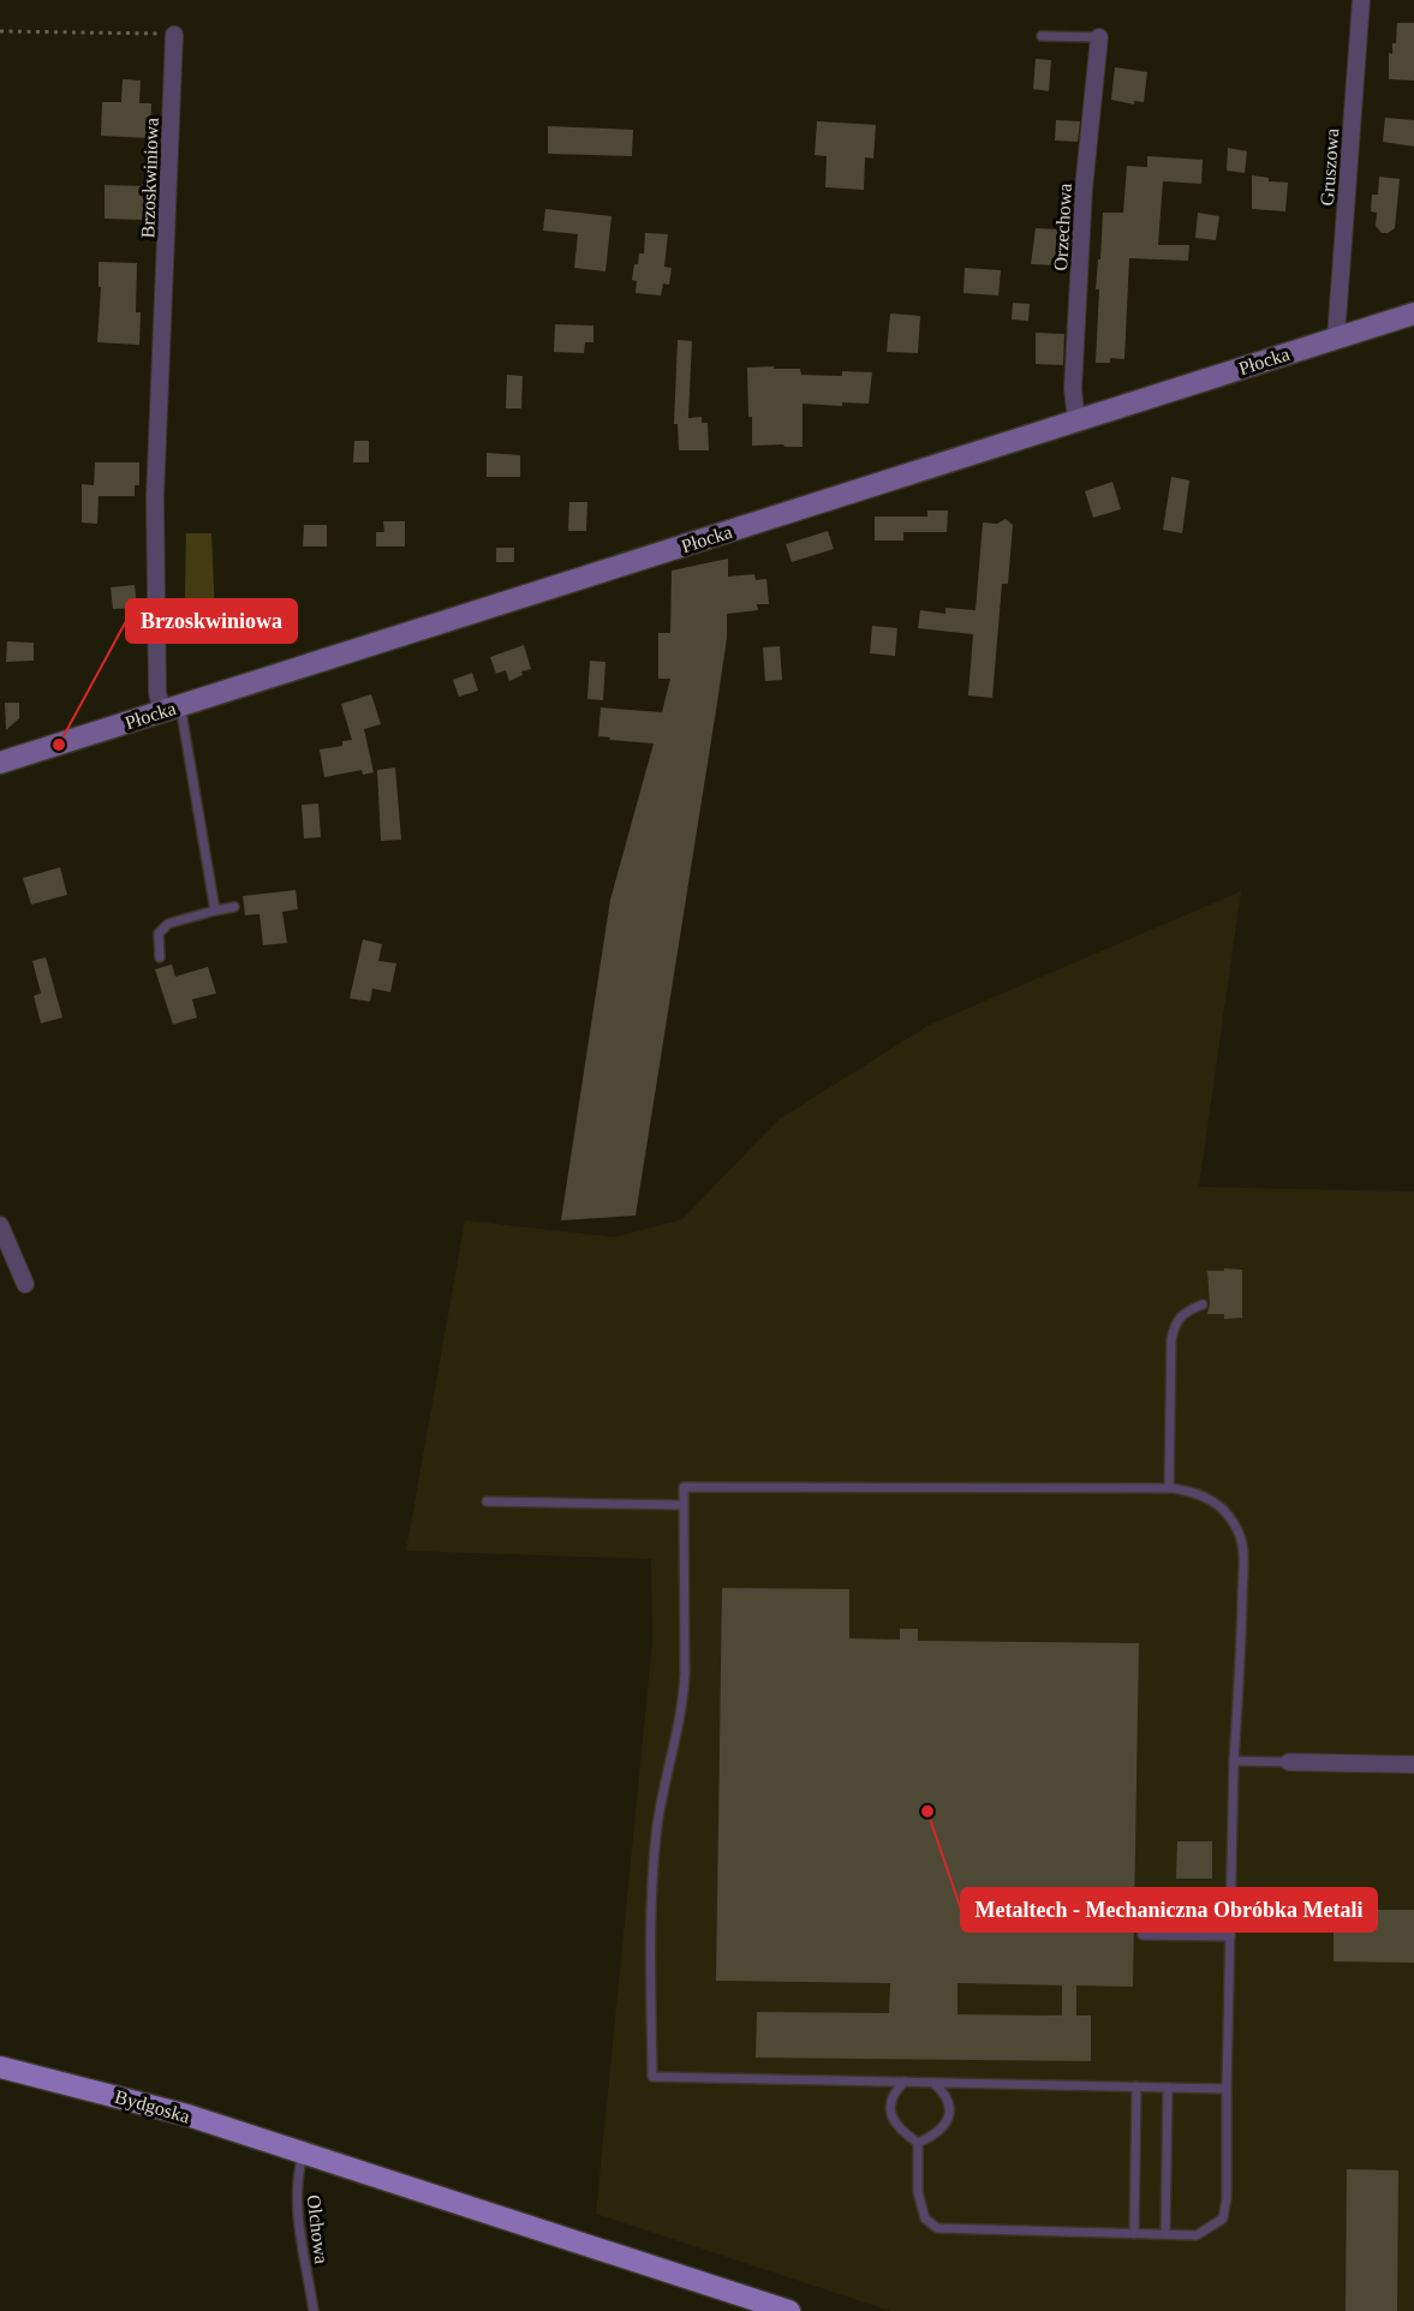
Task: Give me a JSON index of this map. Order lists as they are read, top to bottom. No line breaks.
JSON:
{"streets":{"main road":["Bydgoska"],"street":["Gruszowa","Brzoskwiniowa","Orzechowa","Płocka"],"lane":["Olchowa"]},"crossings":[["Gruszowa","Płocka"],["Brzoskwiniowa","Płocka"],["Orzechowa","Płocka"],["Bydgoska","Olchowa"]],"places":["Brzoskwiniowa","Metaltech - Mechaniczna Obróbka Metali"]}
